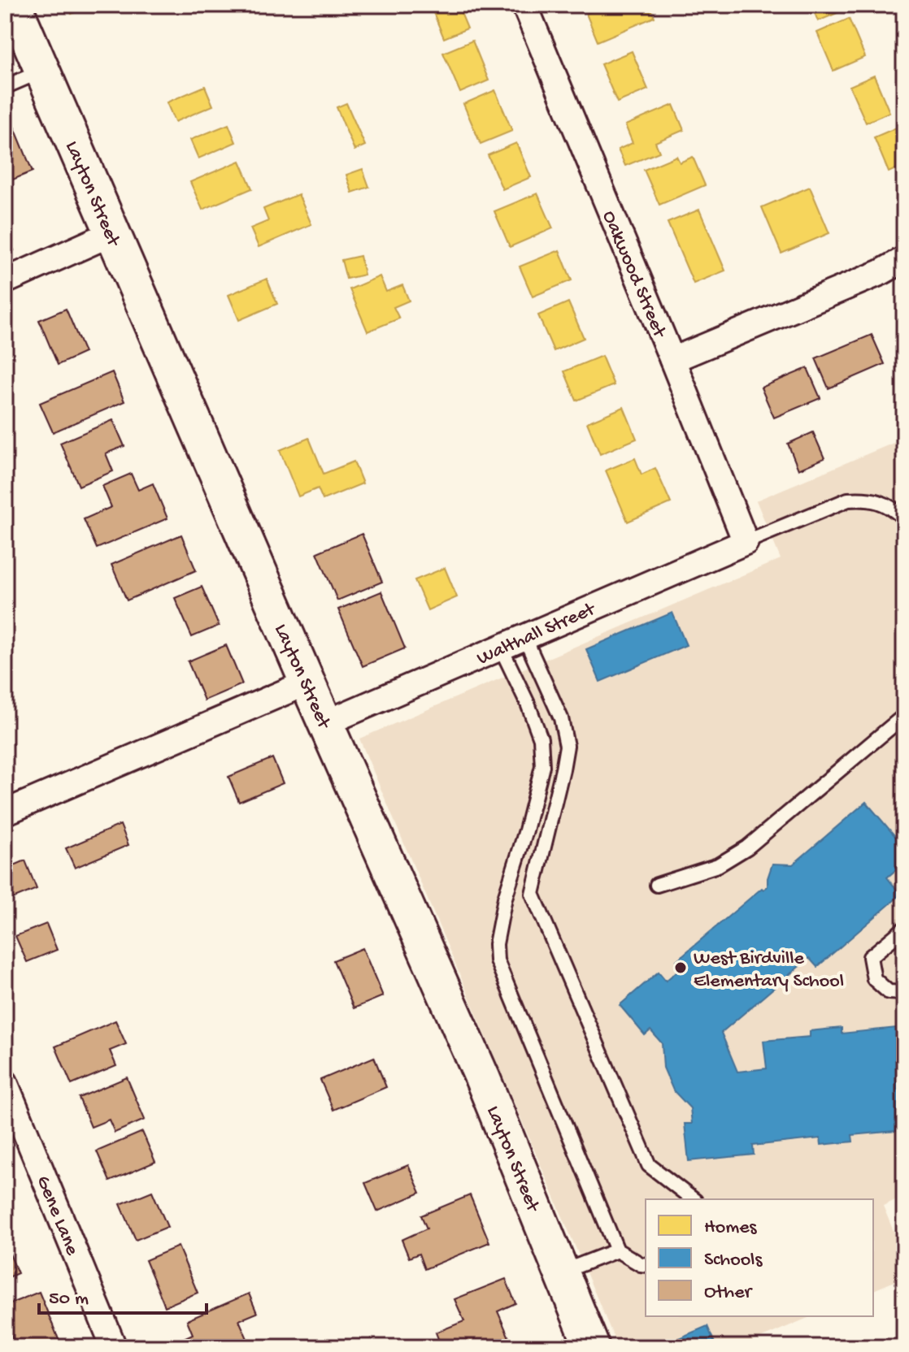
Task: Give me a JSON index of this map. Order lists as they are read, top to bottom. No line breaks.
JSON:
{"streets":{"street":["Layton Street","Oakwood Street","Walthall Street","Gene Lane"]},"crossings":[["Layton Street","Walthall Street"],["Oakwood Street","Walthall Street"]],"places":["West Birdville Elementary School"],"legend":["Homes","Schools","Other"],"scale_bar":"50 m"}
